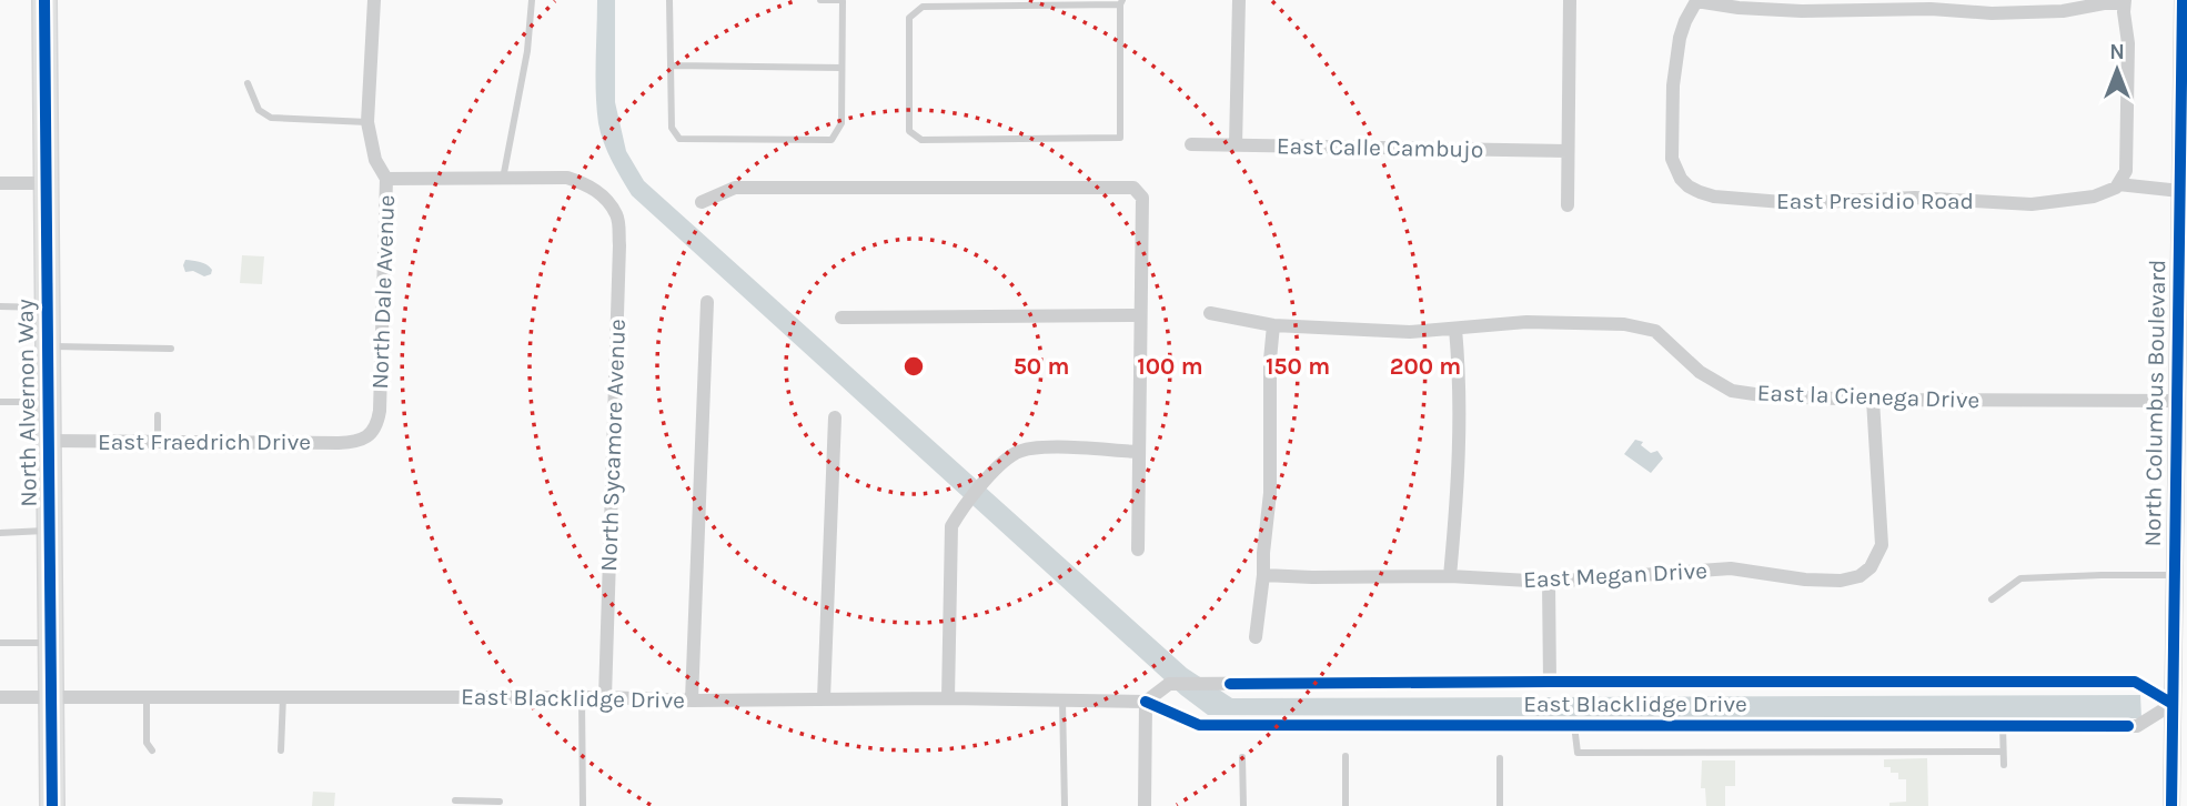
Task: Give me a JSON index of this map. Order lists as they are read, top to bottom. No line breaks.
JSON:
{"streets":{"main road":["North Alvernon Way"],"street":["East Calle Cambujo","East Presidio Road","North Dale Avenue","East la Cienega Drive","North Columbus Boulevard","East Fraedrich Drive","North Sycamore Avenue","East Megan Drive","East Blacklidge Drive"]},"crossings":[["North Dale Avenue","East Fraedrich Drive"],["East la Cienega Drive","North Columbus Boulevard"],["East la Cienega Drive","East Megan Drive"],["North Alvernon Way","East Fraedrich Drive"],["North Alvernon Way","East Blacklidge Drive"],["North Columbus Boulevard","East Blacklidge Drive"],["North Sycamore Avenue","East Blacklidge Drive"]],"north":"top","rings":["50 m","100 m","150 m","200 m"]}
